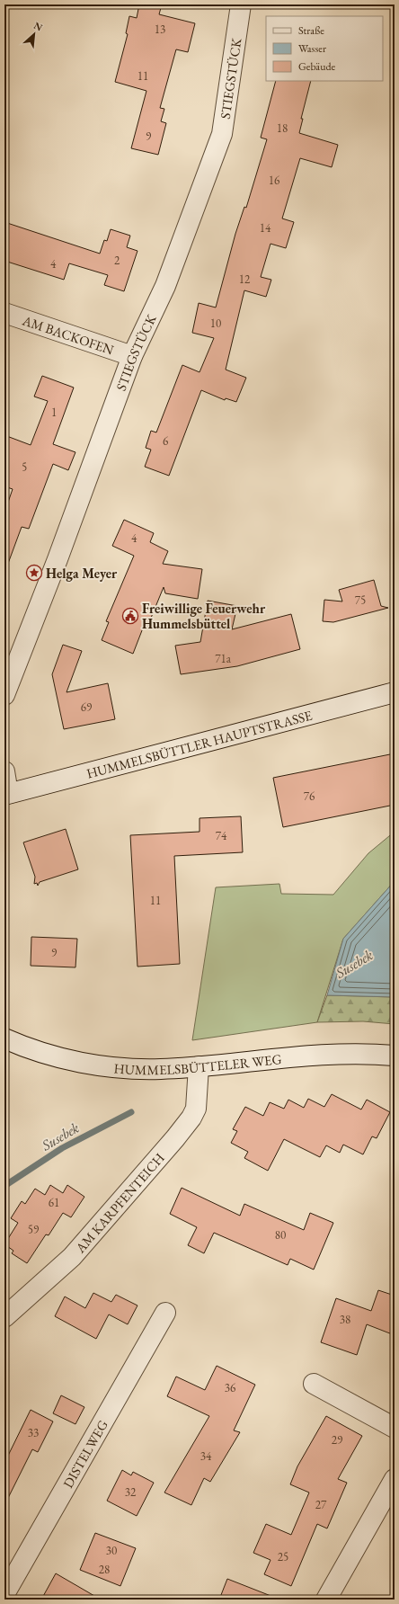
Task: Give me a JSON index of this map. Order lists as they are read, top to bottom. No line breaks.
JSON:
{"streets":{"street":["STIEGSTÜCK","AM BACKOFEN","HUMMELSBÜTTLER HAUPTSTRASSE","HUMMELSBÜTTELER WEG","AM KARPFENTEICH","DISTELWEG"]},"crossings":[["STIEGSTÜCK","AM BACKOFEN"],["HUMMELSBÜTTELER WEG","AM KARPFENTEICH"]],"water":["Susebek"],"places":{"place":["Helga Meyer"],"public building":["Freiwillige Feuerwehr Hummelsbüttel"]},"house_numbers":["13","11","18","9","16","14","2","4","12","10","1","6","5","4","75","71a","69","76","74","11","9","61","59","80","38","36","33","29","34","32","27","30","25","28"],"legend":["Straße","Wasser","Gebäude"],"north":"top right"}
